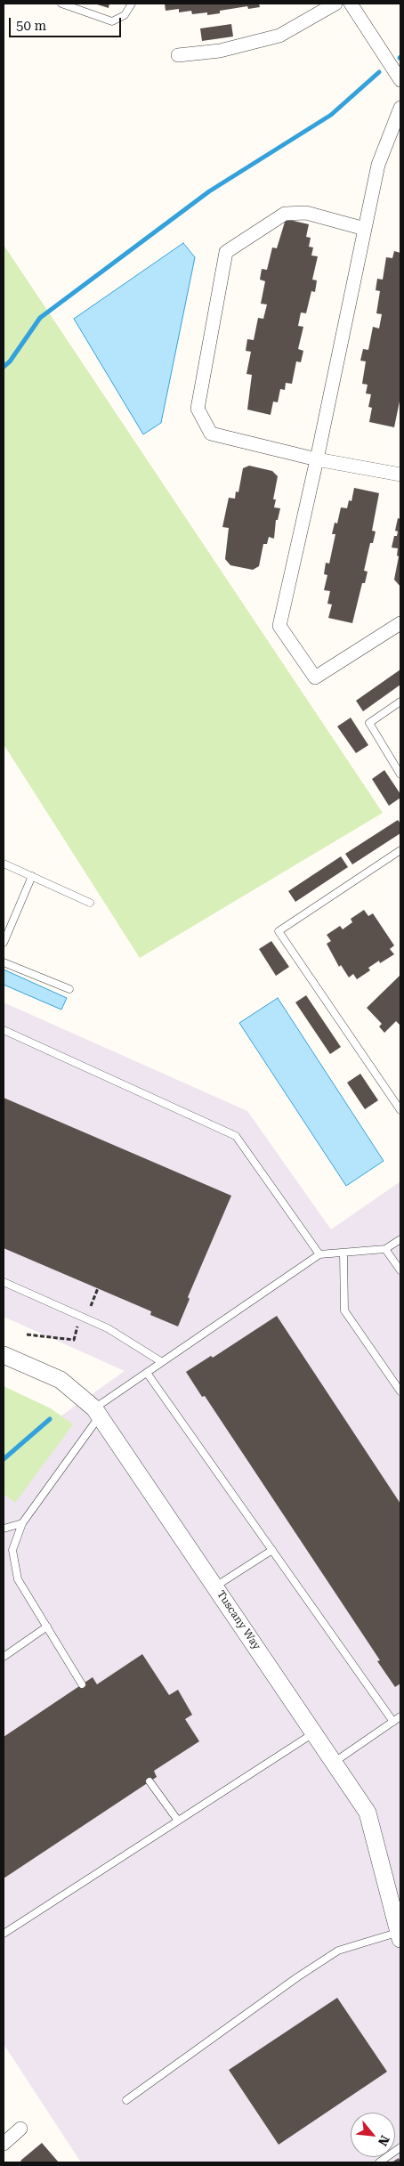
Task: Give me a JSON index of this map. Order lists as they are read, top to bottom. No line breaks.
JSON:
{"streets":{"street":["Tuscany Way"]},"scale_bar":"50 m","north":"bottom right"}
